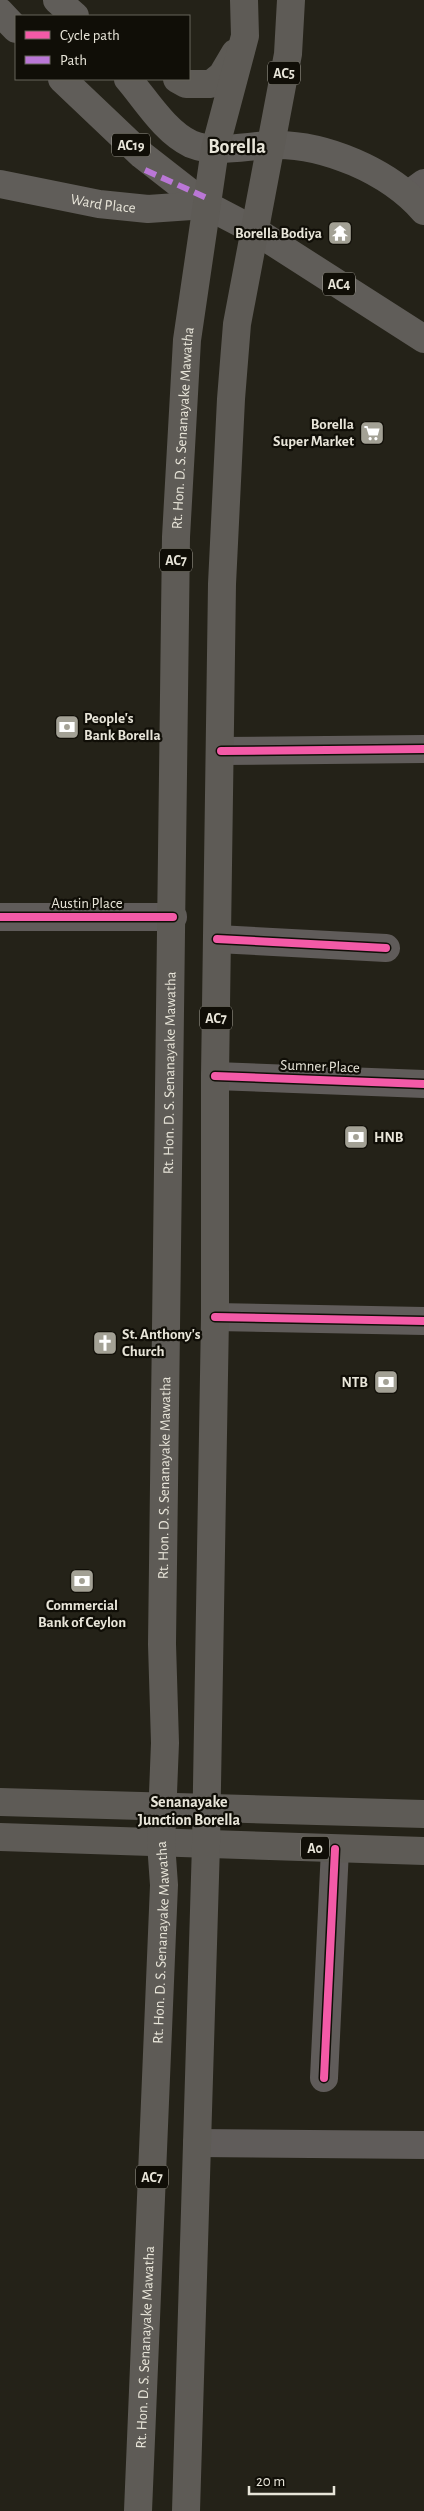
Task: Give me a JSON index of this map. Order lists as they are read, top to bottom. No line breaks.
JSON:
{"streets":{"highway":["AC5","Rt. Hon. D. S. Senanayake Mawatha","AC7","A0"],"main road":["AC19","Ward Place","AC4"],"street":["Austin Place","Sumner Place"]},"crossings":[["AC19","Ward Place"],["AC19","Rt. Hon. D. S. Senanayake Mawatha"],["Ward Place","Rt. Hon. D. S. Senanayake Mawatha"],["AC4","AC7"],["Rt. Hon. D. S. Senanayake Mawatha","Austin Place"],["Rt. Hon. D. S. Senanayake Mawatha","A0"],["AC7","Sumner Place"],["AC7","A0"]],"districts":["Borella","Senanayake Junction Borella"],"places":{"temple":["Borella Bodiya"],"supermarket":["Borella Super Market"],"bank":["People's Bank Borella","HNB","NTB","Commercial Bank of Ceylon"],"church":["St. Anthony's Church"]},"legend":["Cycle path","Path"],"scale_bar":"20 m"}
